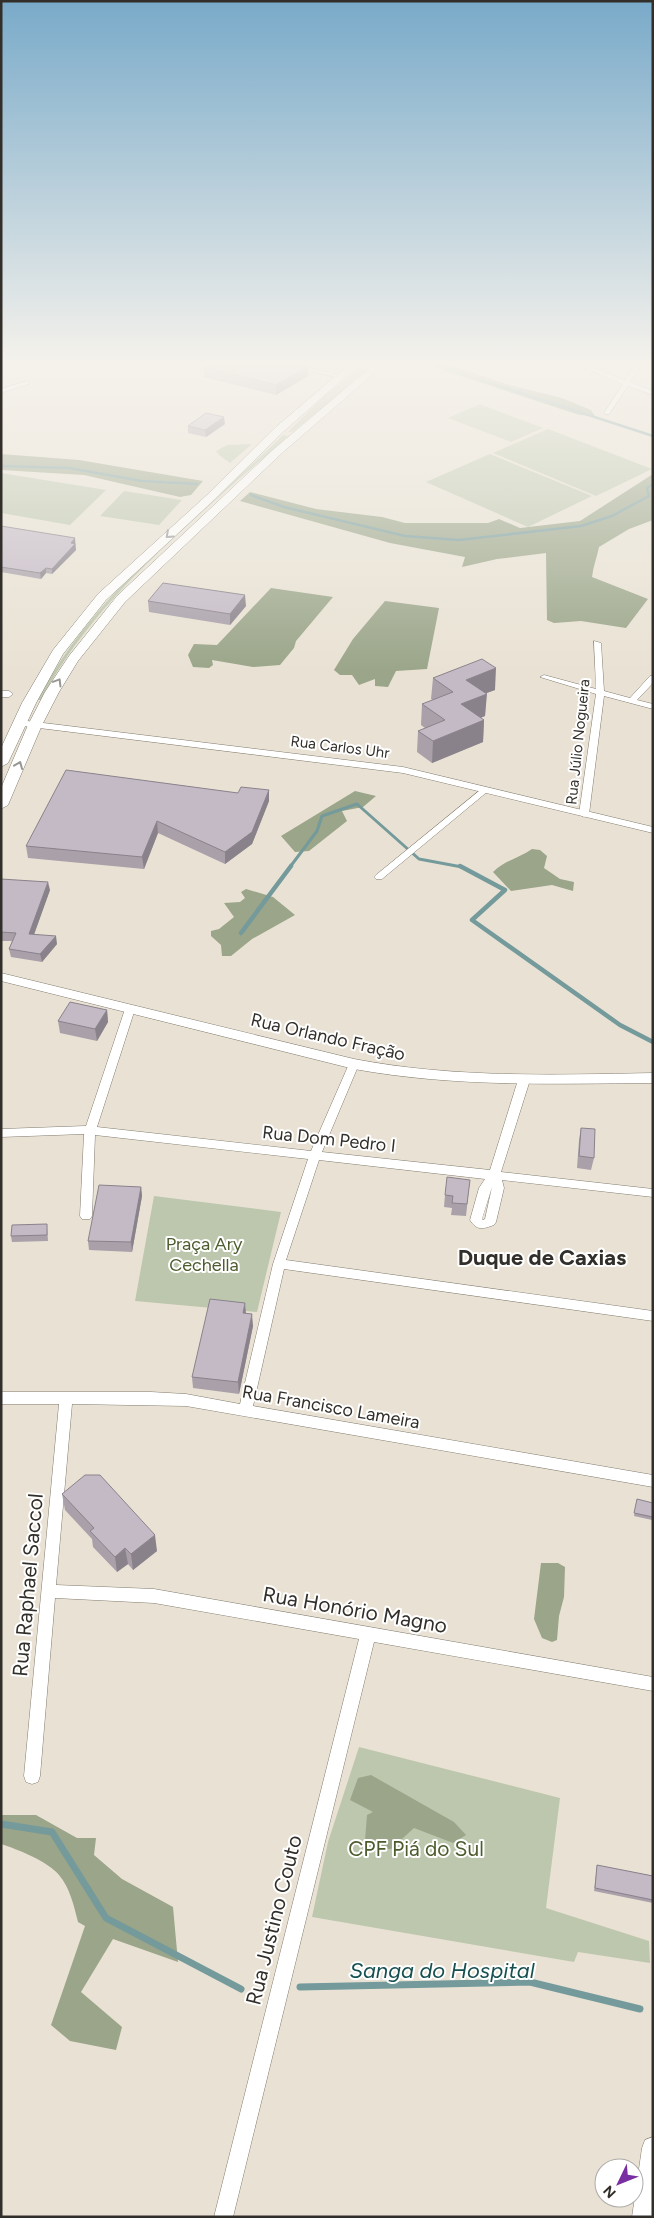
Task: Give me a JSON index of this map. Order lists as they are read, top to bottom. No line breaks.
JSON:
{"streets":{"street":["Rua Júlio Nogueira","Rua Carlos Uhr","Rua Orlando Fração","Rua Dom Pedro I","Rua Francisco Lameira","Rua Raphael Saccol","Rua Honório Magno","Rua Justino Couto"]},"crossings":[["Rua Júlio Nogueira","Rua Carlos Uhr"],["Rua Francisco Lameira","Rua Raphael Saccol"],["Rua Raphael Saccol","Rua Honório Magno"],["Rua Honório Magno","Rua Justino Couto"]],"districts":["Duque de Caxias"],"water":["Sanga do Hospital"],"parks":["Praça Ary Cechella","CPF Piá do Sul"],"north":"bottom left"}
